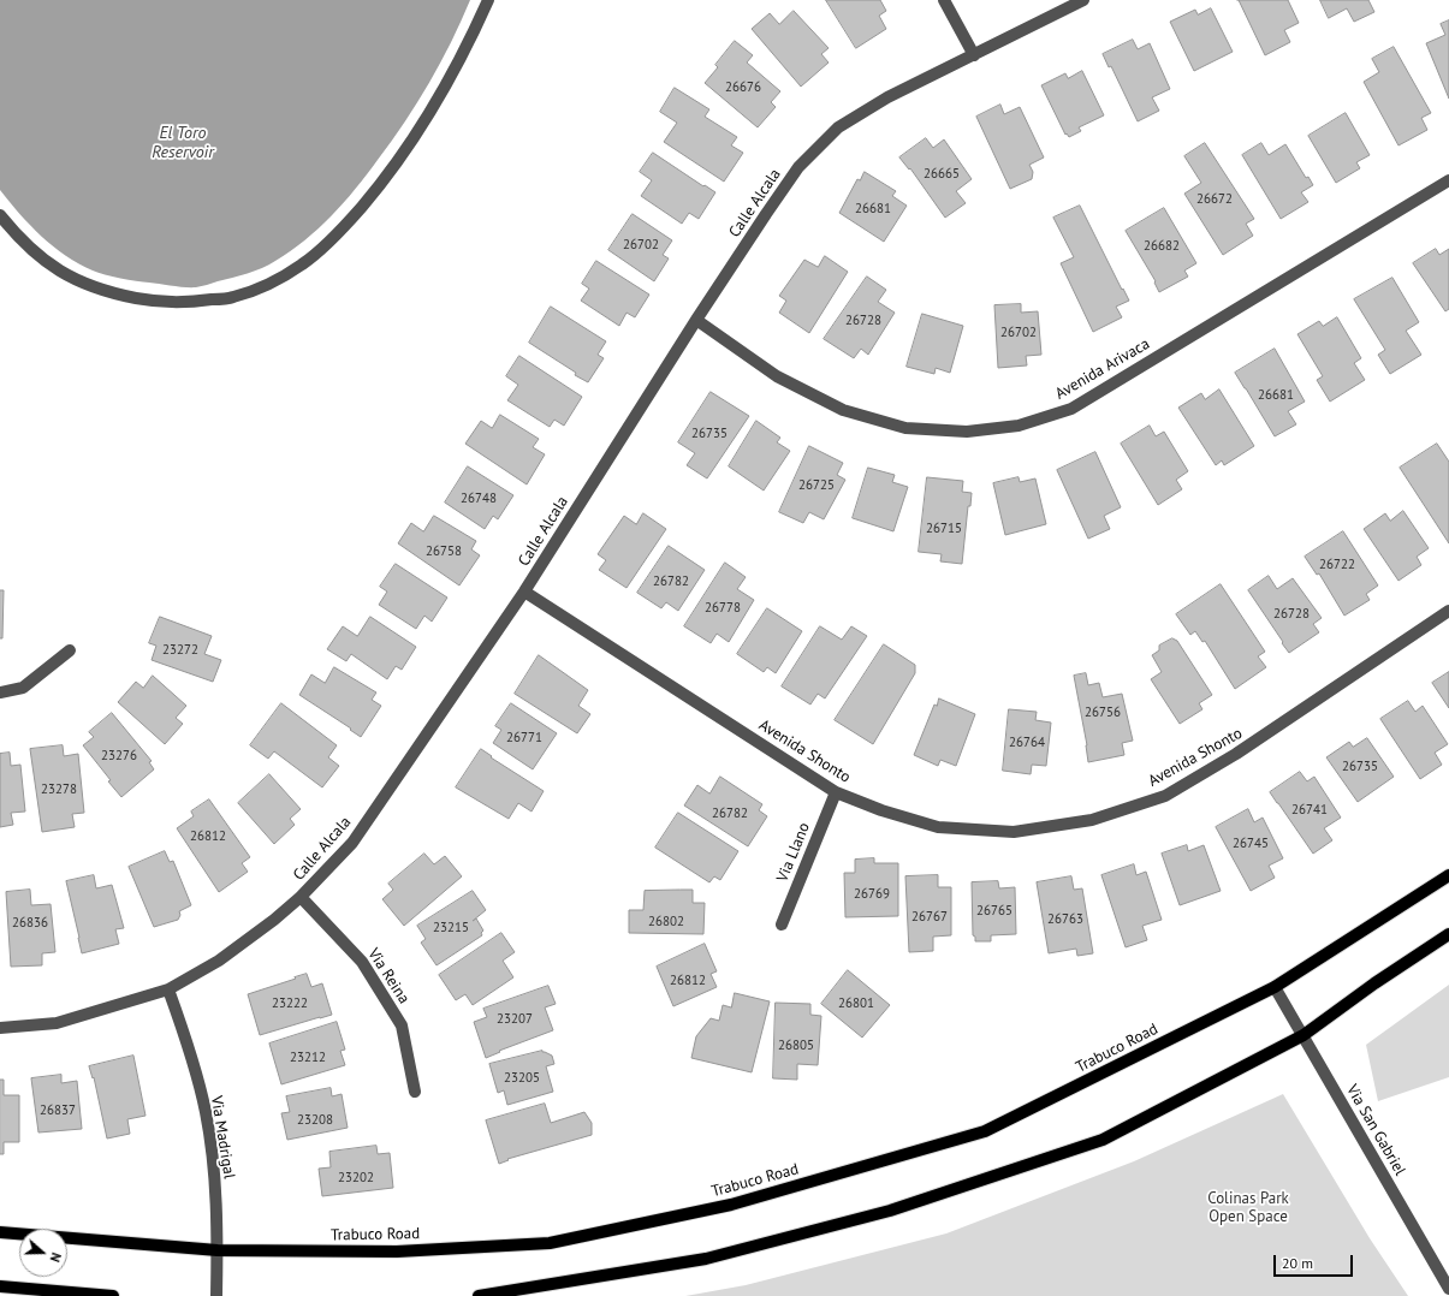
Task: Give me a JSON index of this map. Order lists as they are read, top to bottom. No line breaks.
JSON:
{"streets":{"main road":["Trabuco Road"],"street":["Calle Alcala","Avenida Arivaca","Avenida Shonto","Via Llano","Via Reina","Via San Gabriel","Via Madrigal"]},"crossings":[["Calle Alcala","Avenida Arivaca"],["Calle Alcala","Avenida Shonto"],["Calle Alcala","Via Reina"],["Calle Alcala","Via Madrigal"],["Avenida Shonto","Via Llano"],["Trabuco Road","Via San Gabriel"],["Trabuco Road","Via Madrigal"]],"water":["El Toro Reservoir"],"parks":["Colinas Park Open Space"],"house_numbers":["26676","26665","26672","26681","26702","26682","26728","26702","26681","26735","26725","26748","26715","26758","26722","26782","26778","26728","23272","26756","26771","26764","23276","26735","23278","26741","26782","26812","26745","26769","26765","26767","26763","26802","26836","23215","26812","23222","26801","23207","26805","23212","23205","26837","23208","23202"],"scale_bar":"20 m","north":"right"}
